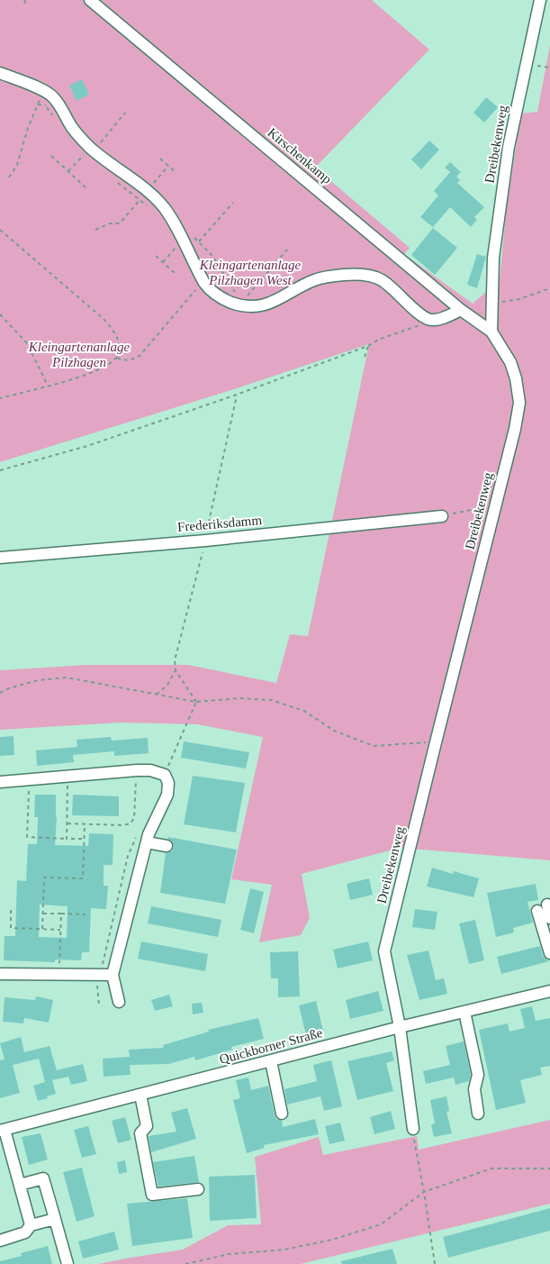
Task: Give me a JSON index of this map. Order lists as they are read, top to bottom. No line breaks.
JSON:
{"streets":{"street":["Dreibekenweg","Kirschenkamp","Frederiksdamm","Quickborner Straße"]},"crossings":[["Dreibekenweg","Kirschenkamp"],["Dreibekenweg","Quickborner Straße"]],"parks":["Kleingartenanlage Pilzhagen West","Kleingartenanlage Pilzhagen"]}
